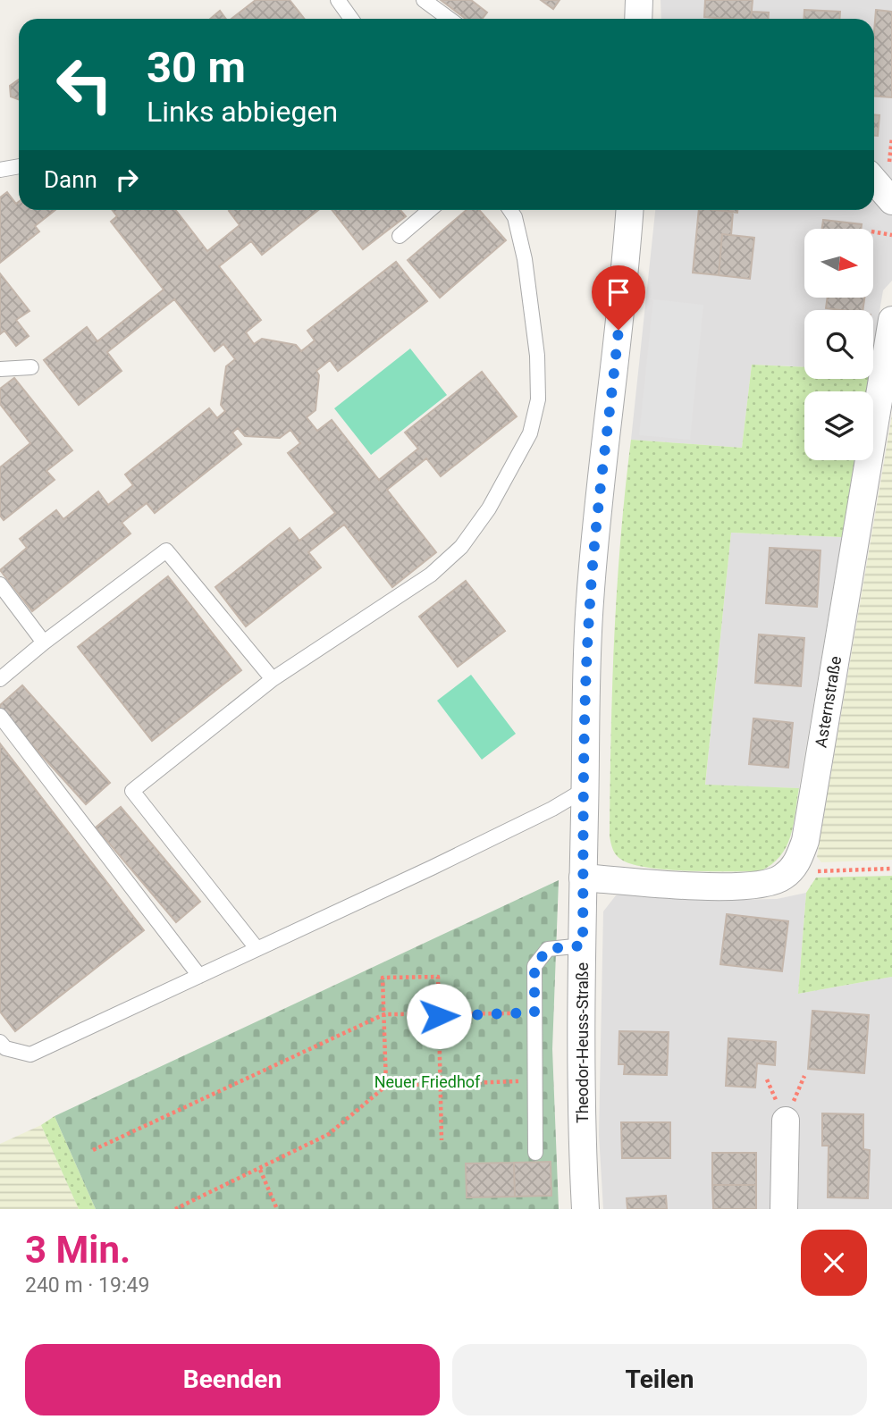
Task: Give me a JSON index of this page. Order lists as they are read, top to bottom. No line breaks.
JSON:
{"streets":{"street":["Asternstraße","Theodor-Heuss-Straße"]},"parks":["Neuer Friedhof"],"north":"right","page":{"turn":["30 m","Links abbiegen"],"then":"Dann","heading":["3 Min.","240 m · 19:49"],"buttons":["Beenden","Teilen"]}}
